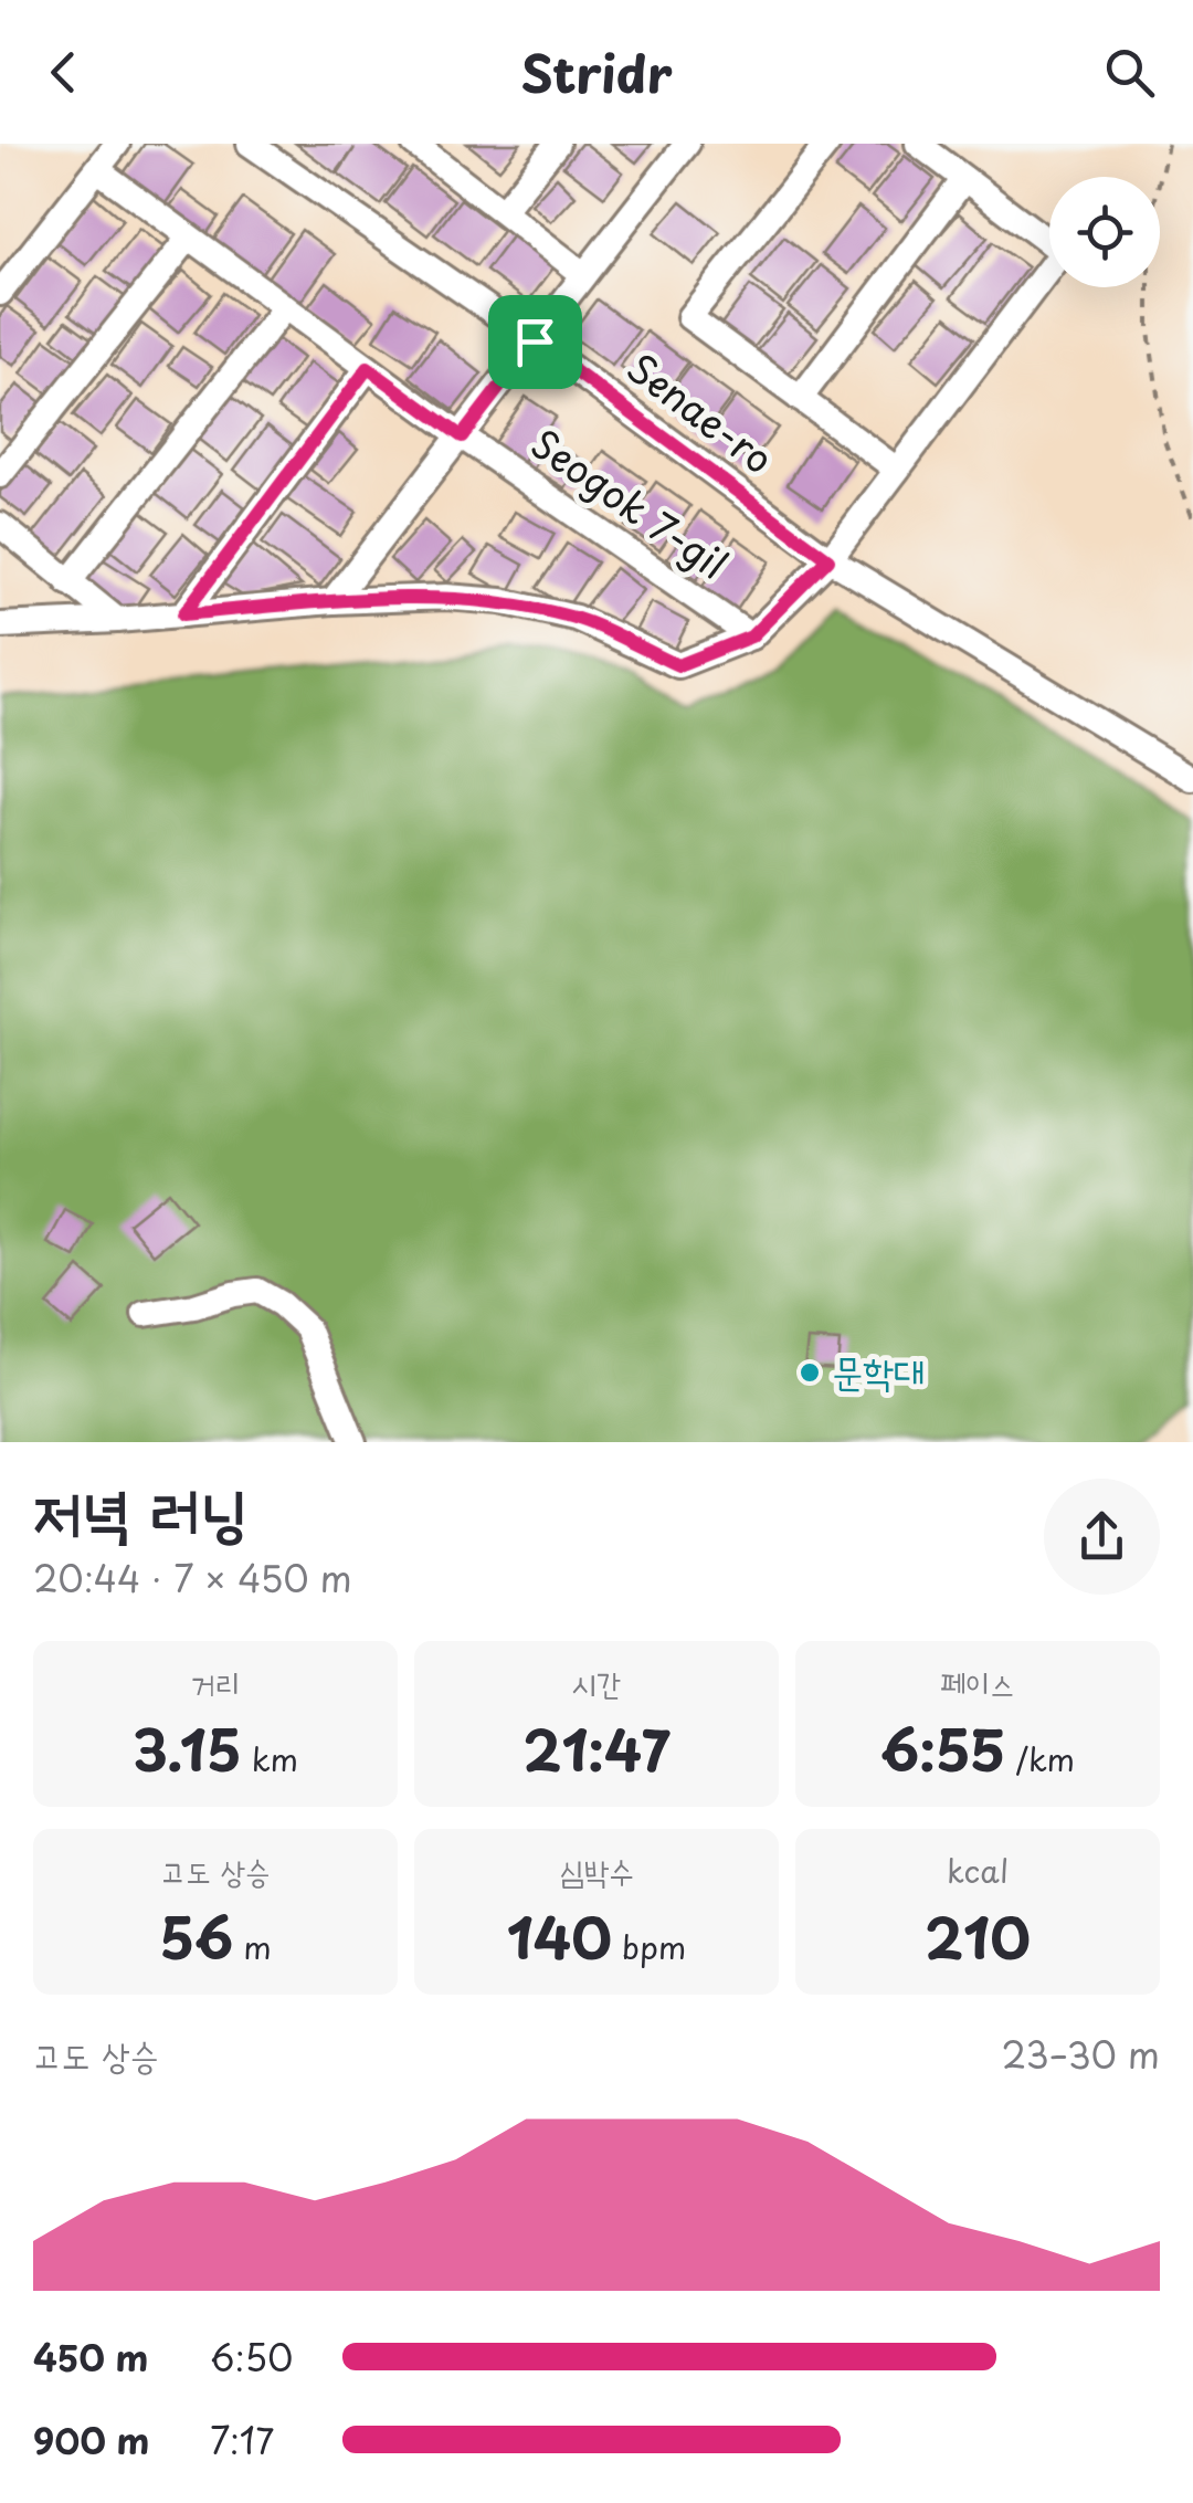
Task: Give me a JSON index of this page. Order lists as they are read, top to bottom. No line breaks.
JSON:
{"streets":{"street":["Senae-ro","Seogok 7-gil"]},"places":["문학대"],"page":{"header":"Stridr","heading":["저녁 러닝","20:44 · 7 × 450 m"],"stats":[["거리","3.15 km"],["시간","21:47"],["페이스","6:55 /km"],["고도 상승","56 m"],["심박수","140 bpm"],["kcal","210"]],"chart":["고도 상승","23–30 m"],"list":[{"name":"450 m","note":"6:50"},{"name":"900 m","note":"7:17"}]}}
